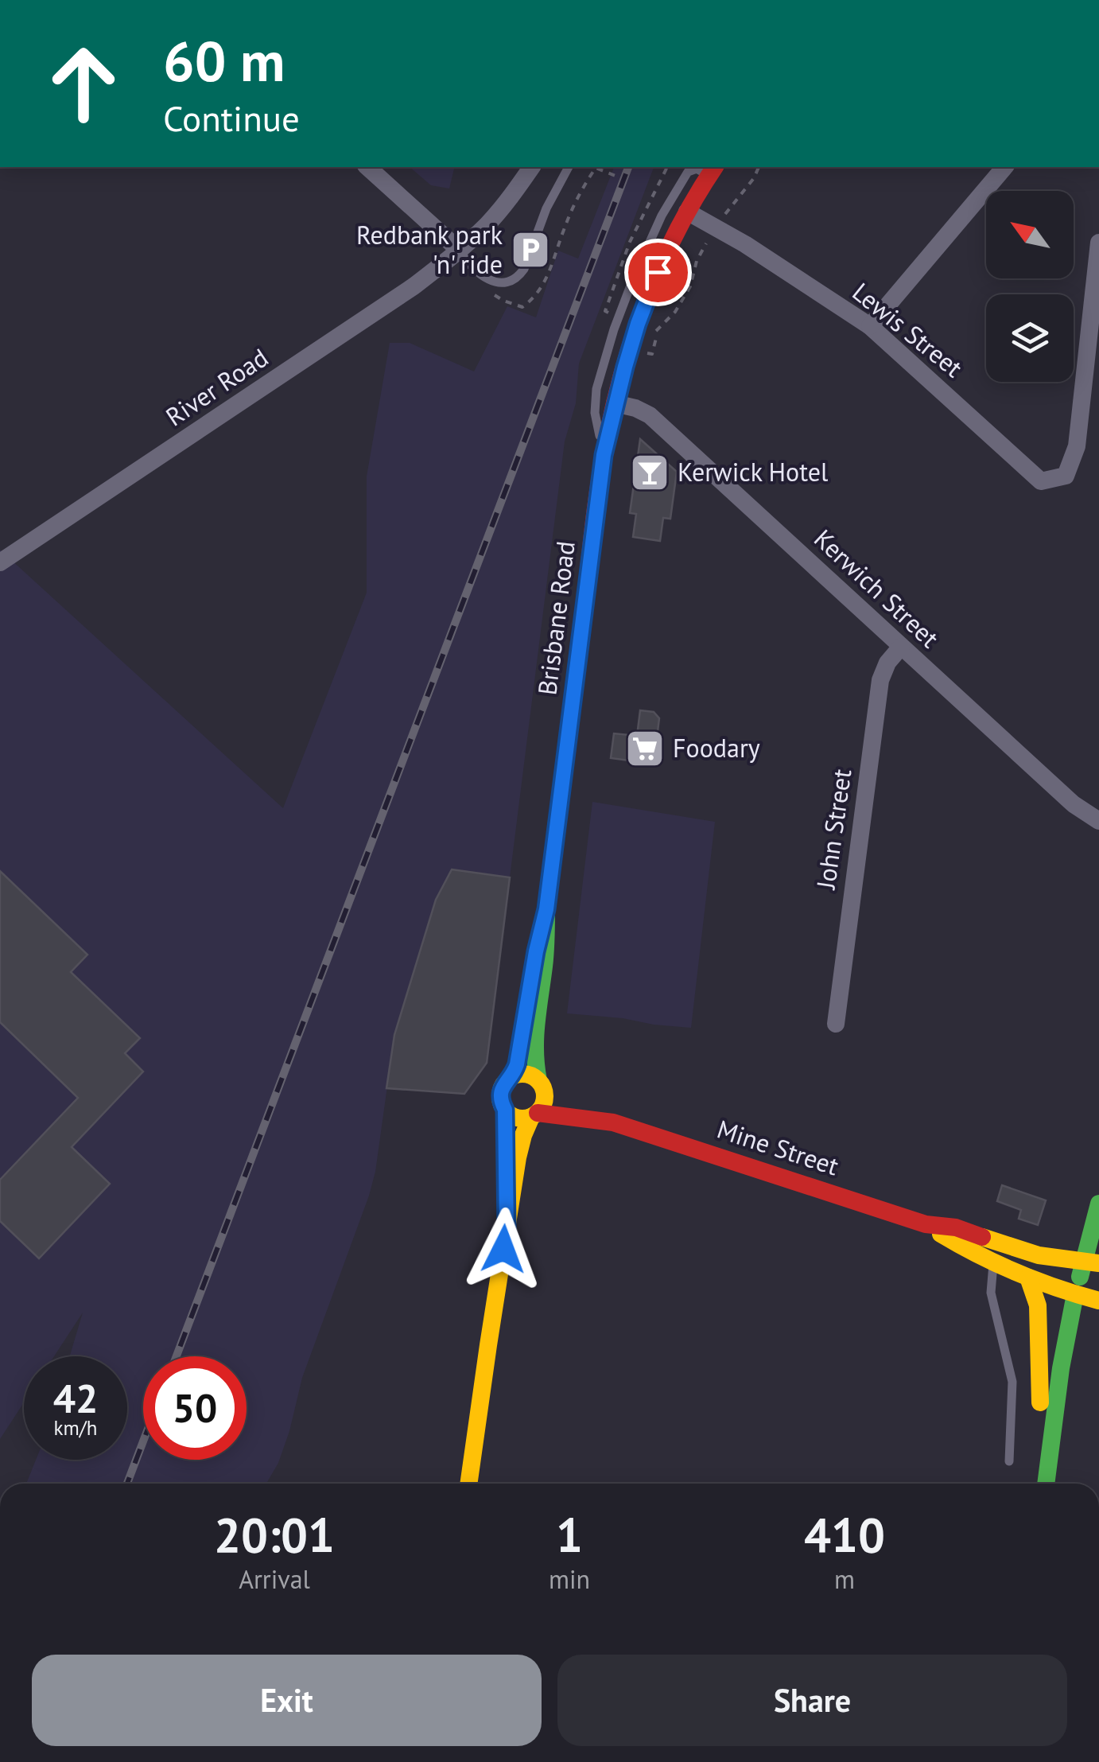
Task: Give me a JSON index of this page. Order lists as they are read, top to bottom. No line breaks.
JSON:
{"streets":{"main road":["Brisbane Road","Mine Street"],"street":["Lewis Street","River Road","Kerwich Street","John Street"]},"crossings":[["Lewis Street","Brisbane Road"],["Kerwich Street","Brisbane Road"],["Kerwich Street","John Street"],["Brisbane Road","Mine Street"]],"places":{"parking":["Redbank park 'n' ride"],"bar":["Kerwick Hotel"],"supermarket":["Foodary"]},"north":"top left","page":{"turn":["60 m","Continue"],"speed":"42 km/h","limit":"50","eta":["20:01","Arrival","1","min","410","m"],"buttons":["Exit","Share"]}}
